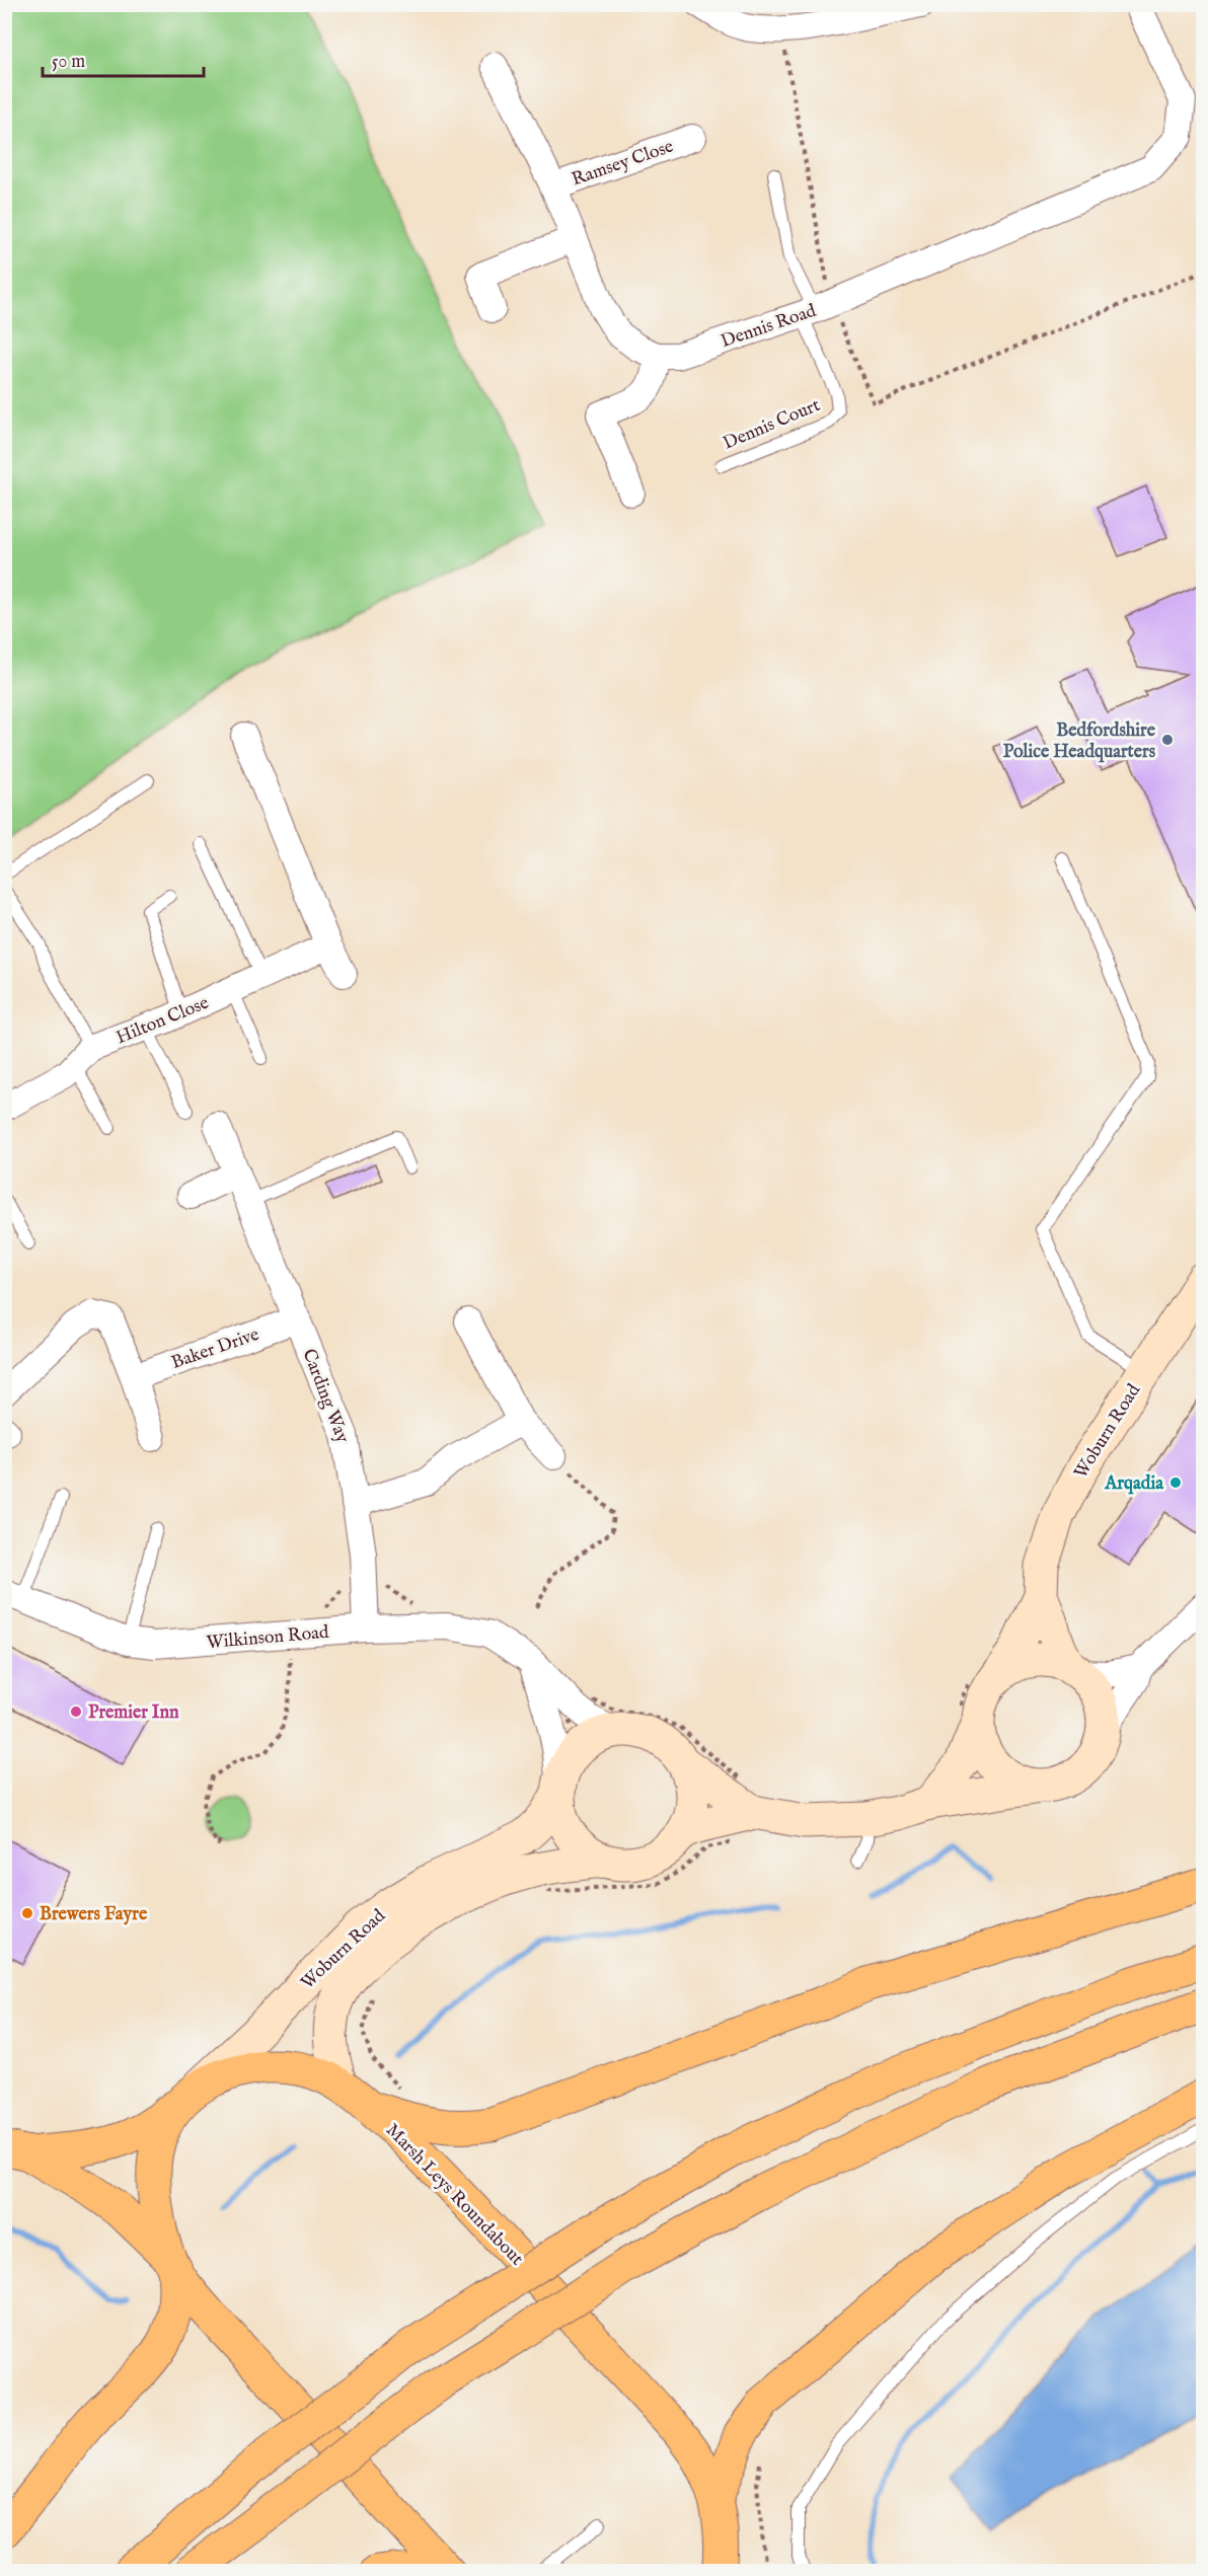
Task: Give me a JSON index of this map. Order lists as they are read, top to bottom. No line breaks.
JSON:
{"streets":{"highway":["Marsh Leys Roundabout"],"main road":["Woburn Road"],"street":["Ramsey Close","Dennis Road","Hilton Close","Baker Drive","Carding Way","Wilkinson Road"],"lane":["Dennis Court"]},"crossings":[["Dennis Road","Dennis Court"],["Baker Drive","Carding Way"],["Carding Way","Wilkinson Road"],["Woburn Road","Wilkinson Road"],["Woburn Road","Marsh Leys Roundabout"]],"places":["Bedfordshire Police Headquarters","Arqadia","Premier Inn","Brewers Fayre"],"scale_bar":"50 m"}
